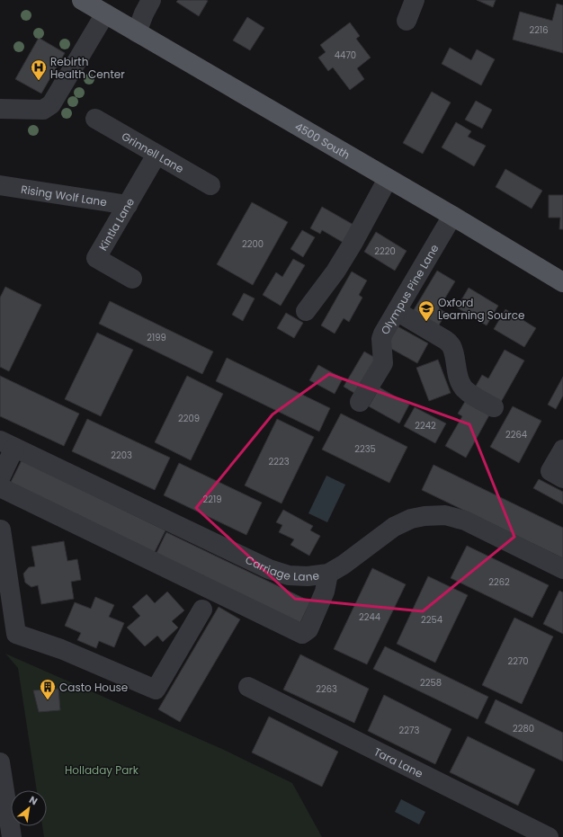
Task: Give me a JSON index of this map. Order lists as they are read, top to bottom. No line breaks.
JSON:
{"streets":{"main road":["4500 South"],"street":["Grinnell Lane","Rising Wolf Lane","Kintla Lane","Olympus Pine Lane","Carriage Lane","Tara Lane"]},"crossings":[["4500 South","Olympus Pine Lane"],["Grinnell Lane","Kintla Lane"],["Rising Wolf Lane","Kintla Lane"]],"parks":["Holladay Park"],"places":{"hospital":["Rebirth Health Center"],"school or university":["Oxford Learning Source"],"building":["Casto House"]},"house_numbers":["2216","4470","2200","2220","2199","2209","2242","2264","2235","2203","2223","2219","2262","2244","2254","2270","2258","2263","2280","2273"],"north":"top right"}
